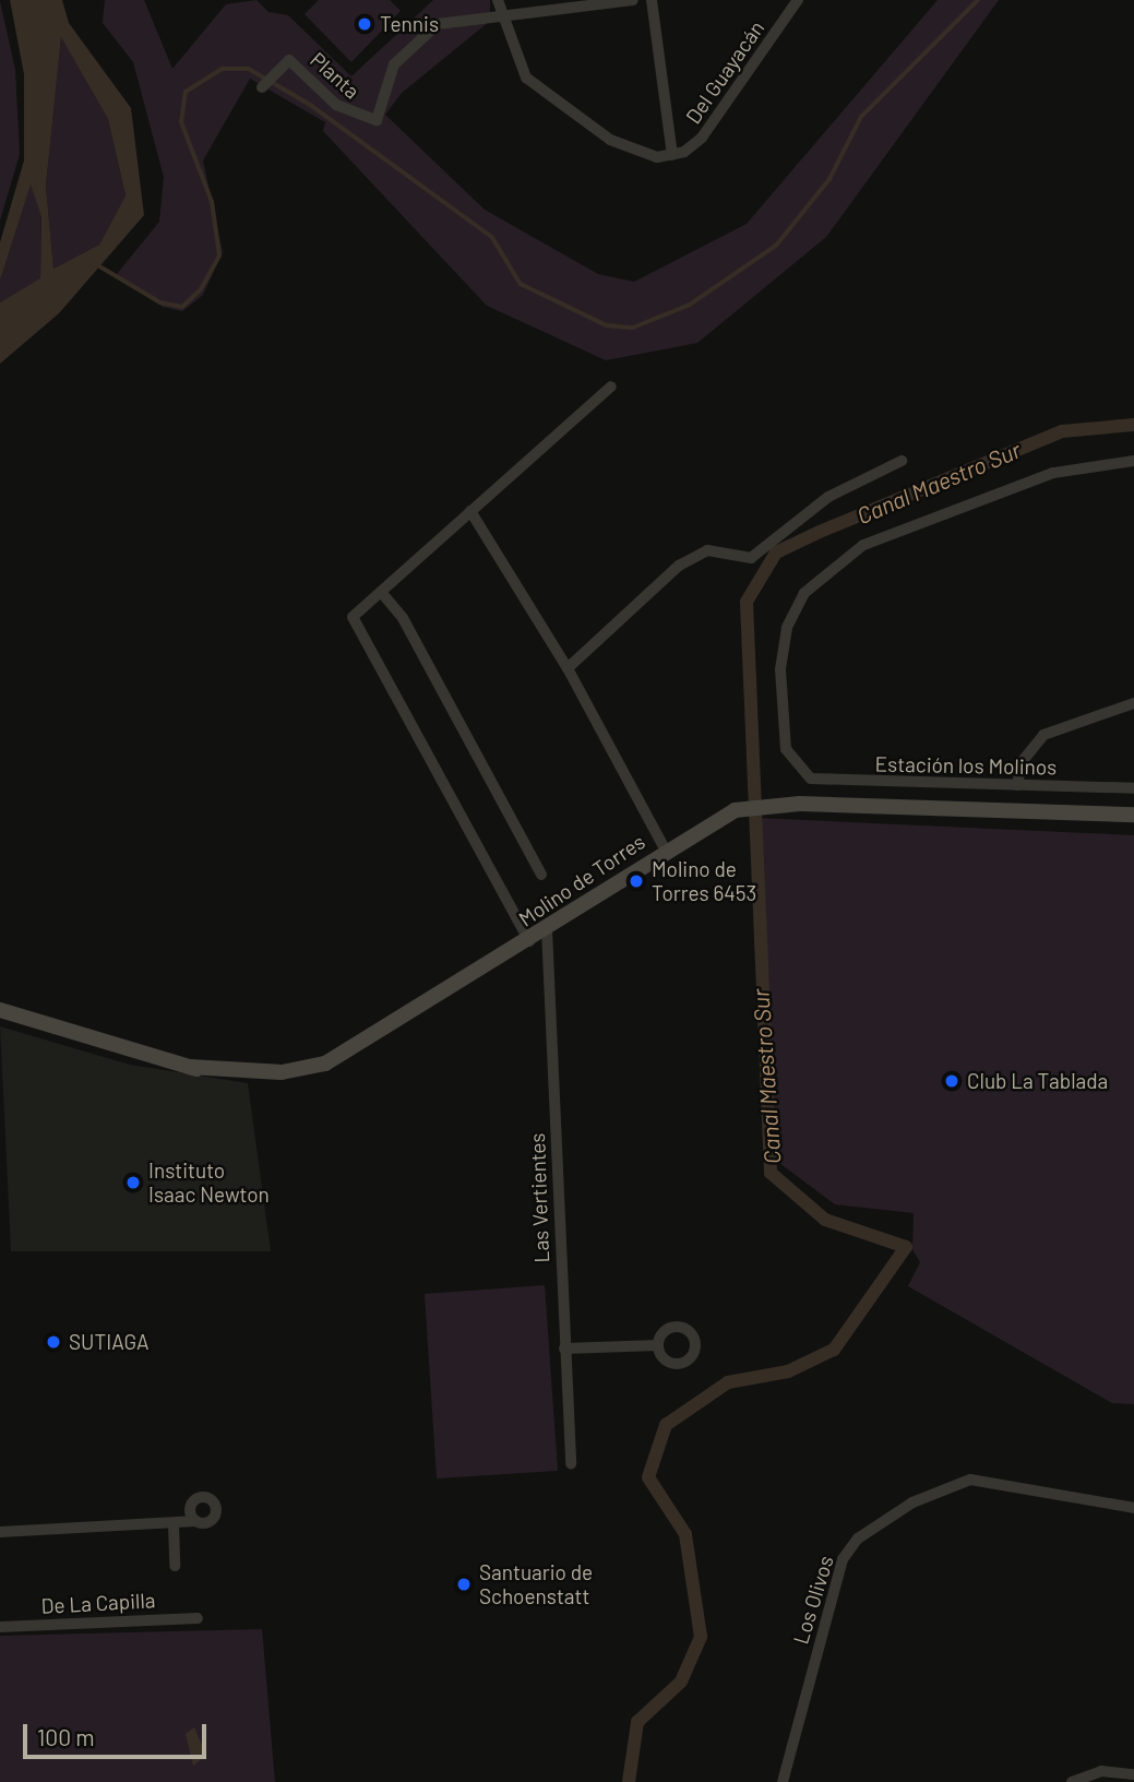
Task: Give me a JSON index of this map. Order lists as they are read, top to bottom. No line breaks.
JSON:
{"streets":{"main road":["Molino de Torres"],"street":["Del Guayacán","Planta","Estación los Molinos","Las Vertientes","Los Olivos","De La Capilla"]},"crossings":[["Molino de Torres","Las Vertientes"]],"water":["Canal Maestro Sur"],"places":["Tennis","Molino de Torres 6453","Club La Tablada","Instituto Isaac Newton","SUTIAGA","Santuario de Schoenstatt"],"scale_bar":"100 m"}
